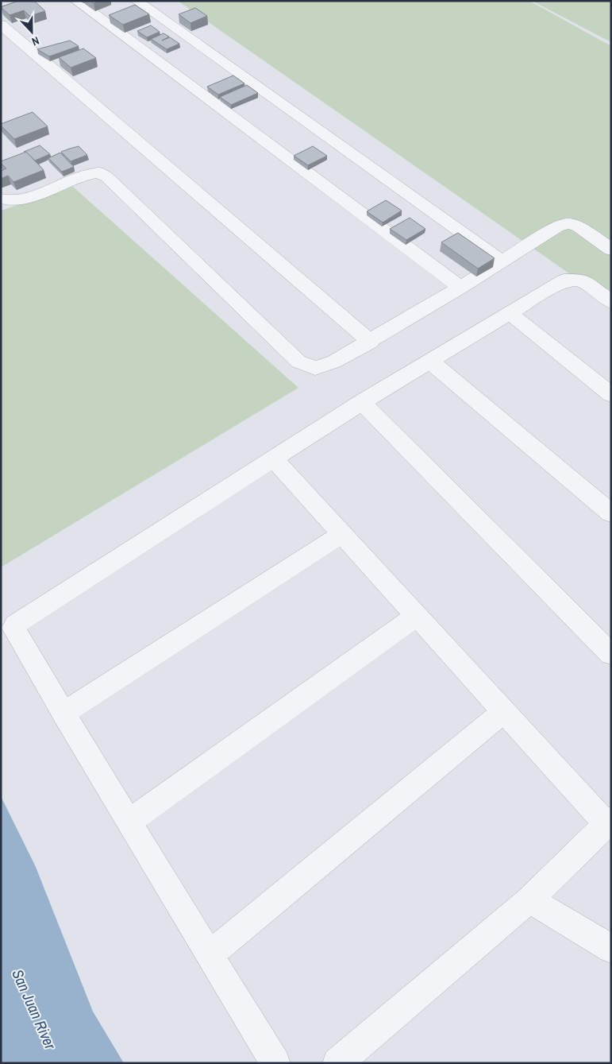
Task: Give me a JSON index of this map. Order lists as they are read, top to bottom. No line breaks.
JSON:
{"water":["San Juan River"],"north":"bottom"}
